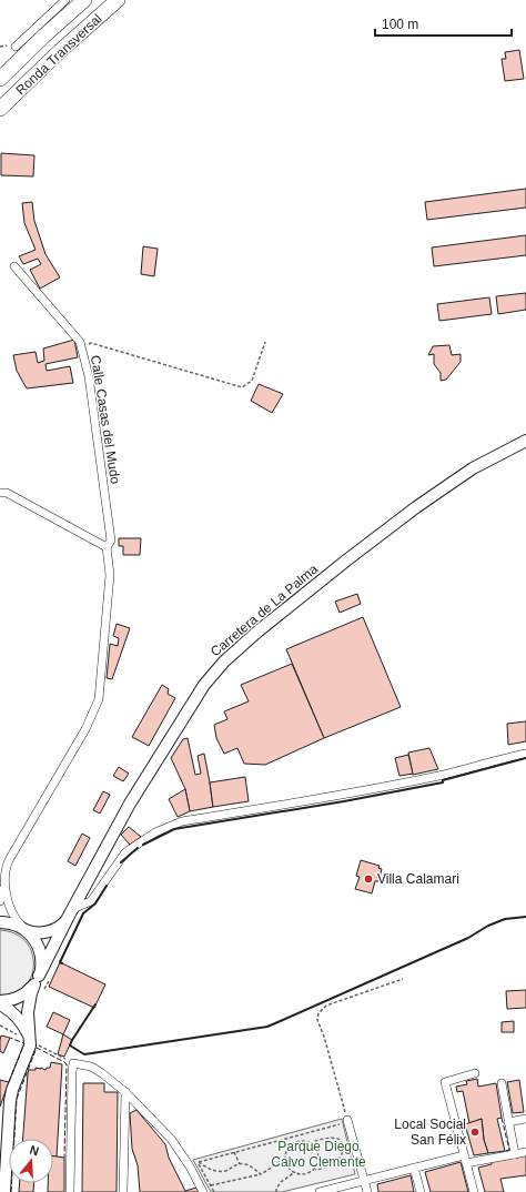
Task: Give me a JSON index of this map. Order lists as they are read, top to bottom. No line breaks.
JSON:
{"streets":{"highway":["Ronda Transversal"],"main road":["Carretera de La Palma"],"street":["Calle Casas del Mudo"]},"parks":["Parque Diego Calvo Clemente"],"places":["Villa Calamari","Local Social San Félix"],"scale_bar":"100 m","north":"top"}
